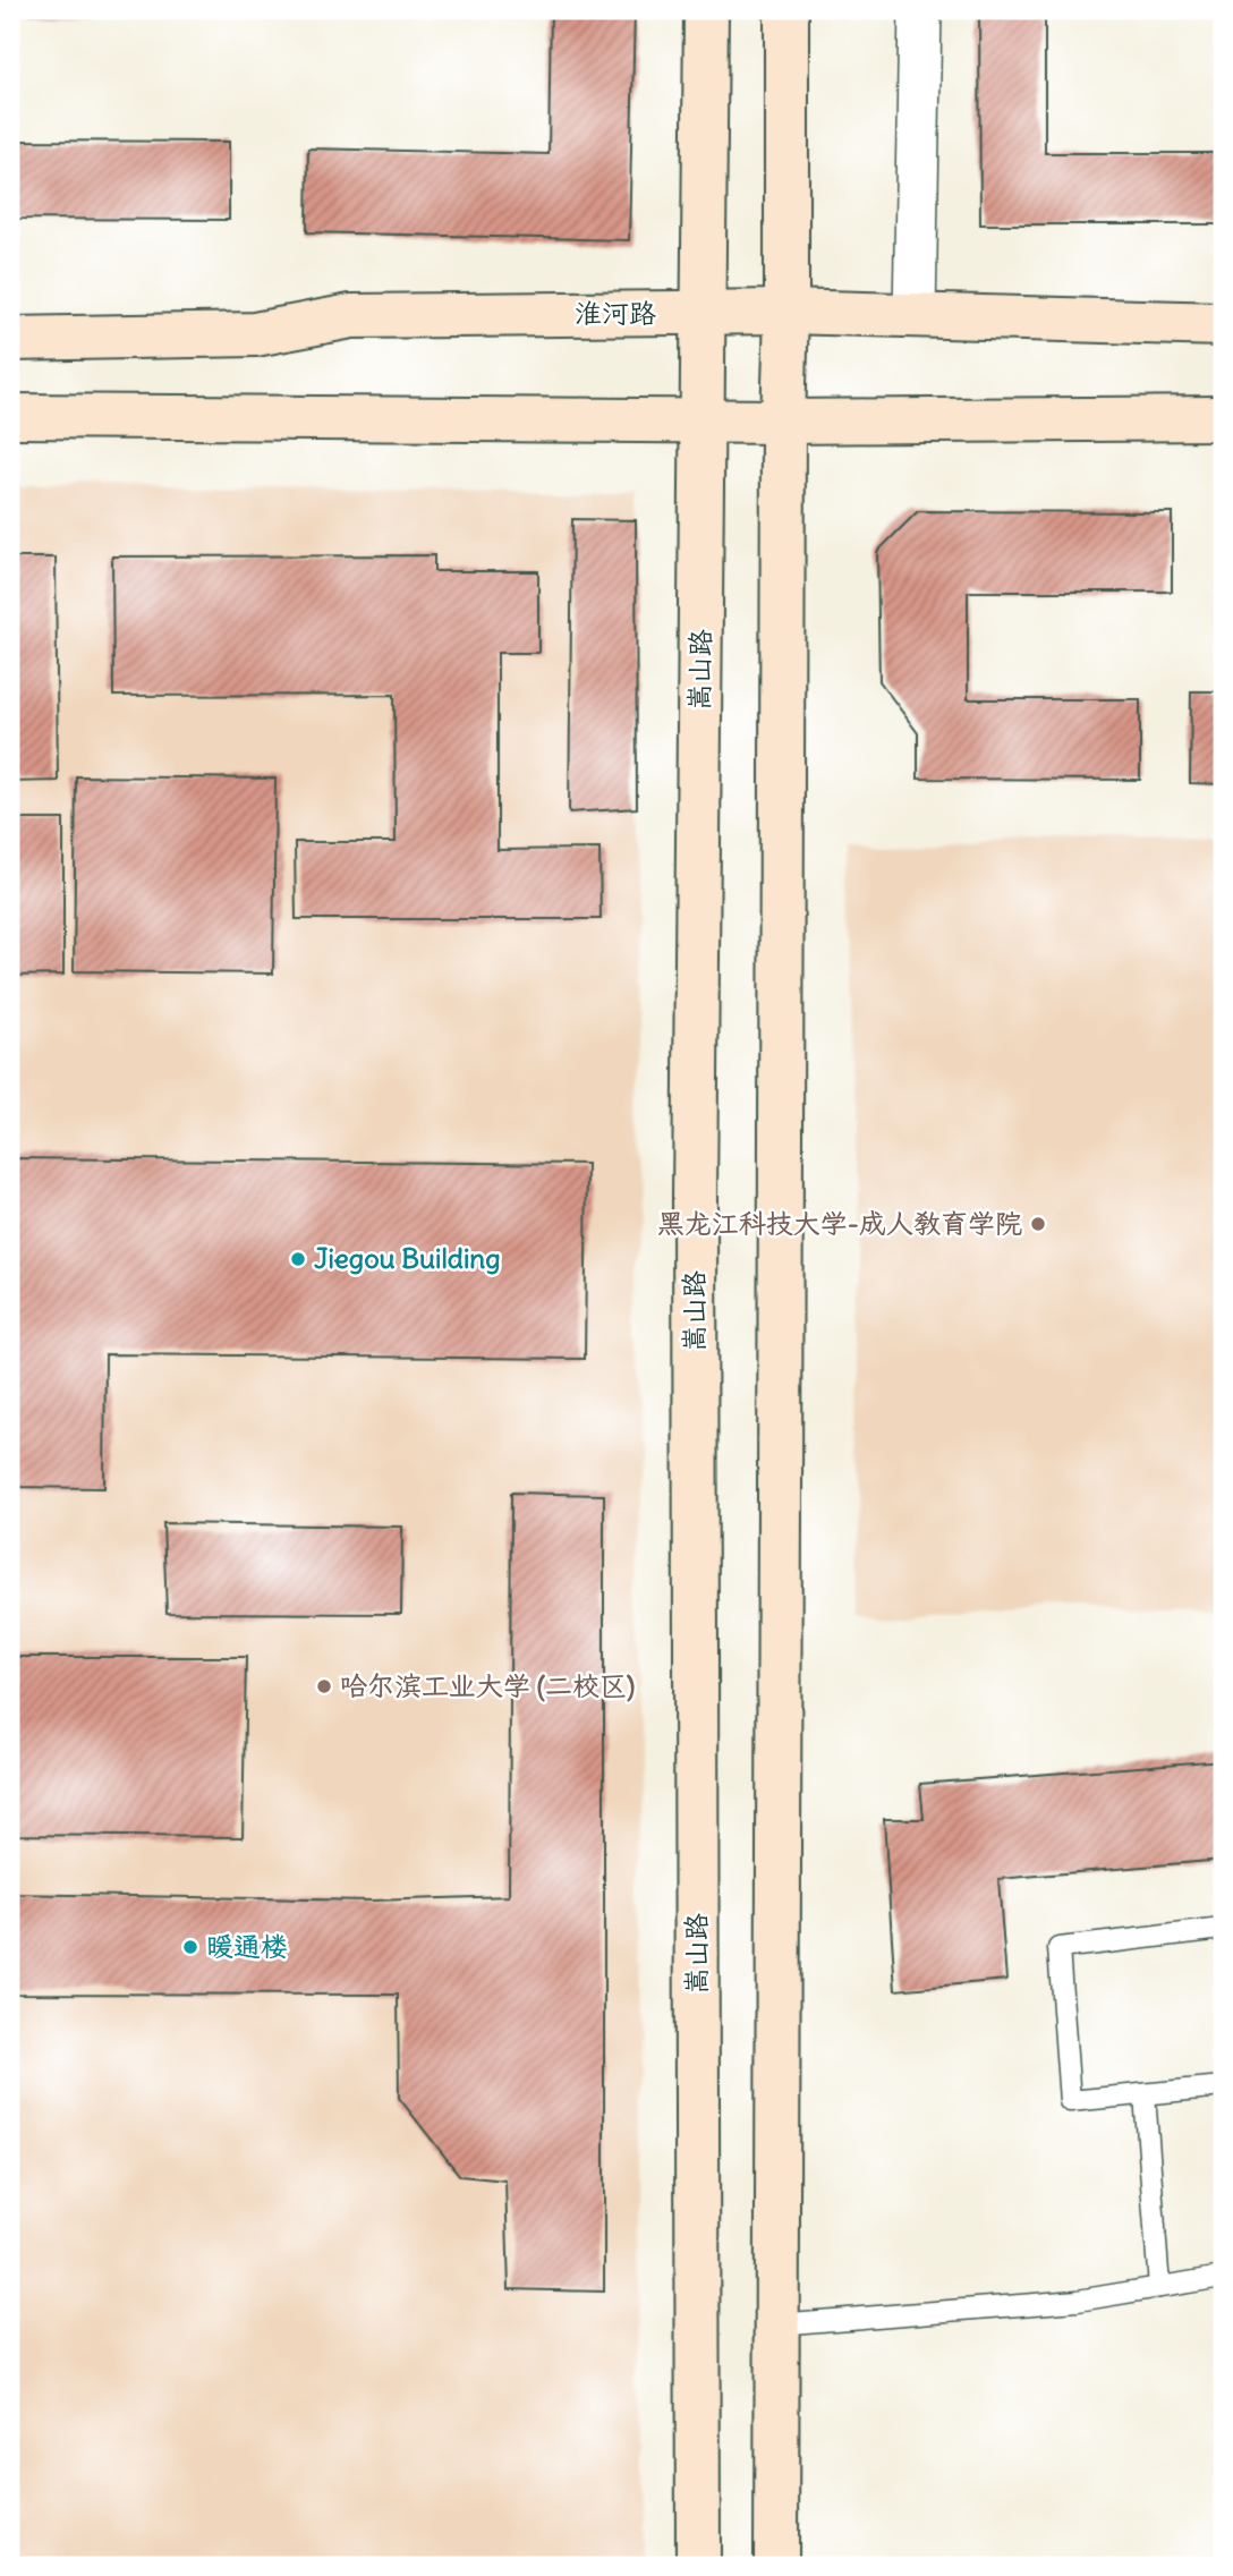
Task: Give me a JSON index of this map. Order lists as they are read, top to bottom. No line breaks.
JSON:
{"streets":{"main road":["淮河路","嵩山路"]},"crossings":[["淮河路","嵩山路"]],"places":["黑龙江科技大学-成人教育学院","Jiegou Building","哈尔滨工业大学 (二校区)","暖通楼"]}
